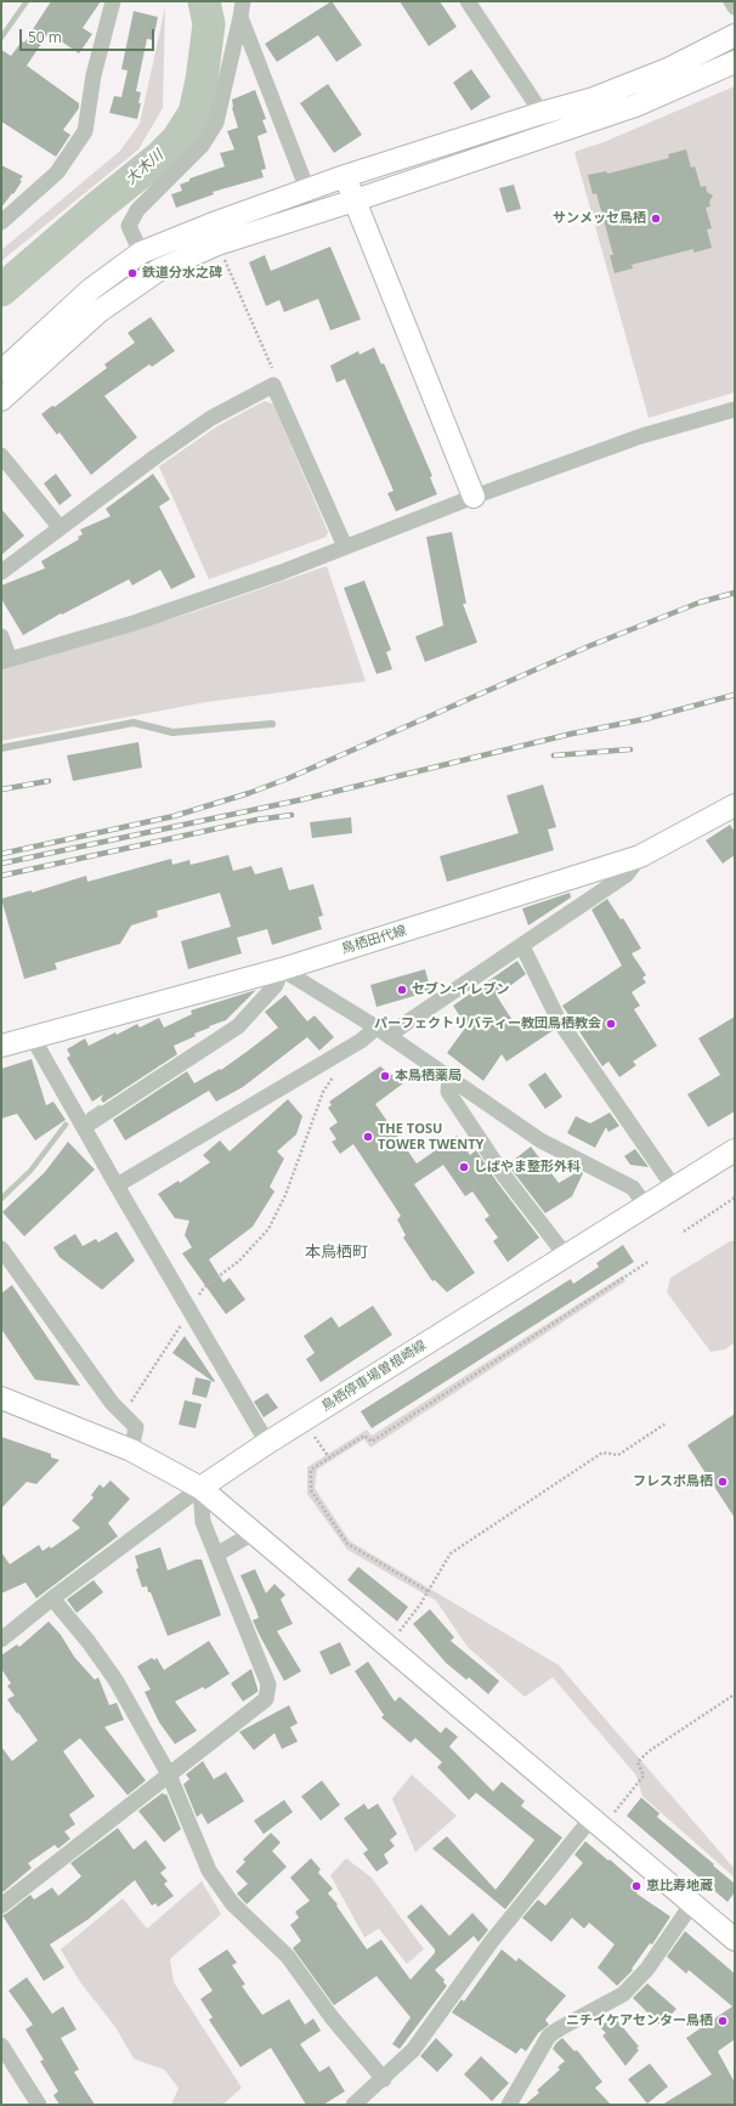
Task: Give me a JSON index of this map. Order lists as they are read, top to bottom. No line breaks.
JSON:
{"streets":{"street":["鳥栖田代線","鳥栖停車場曽根崎線"]},"districts":["本鳥栖町"],"water":["大木川"],"places":["サンメッセ鳥栖","鉄道分水之碑","セブン-イレブン","パーフェクトリバティー教団鳥栖教会","本鳥栖薬局","THE TOSU TOWER TWENTY","しばやま整形外科","フレスポ鳥栖","恵比寿地蔵","ニチイケアセンター鳥栖"],"scale_bar":"50 m"}
